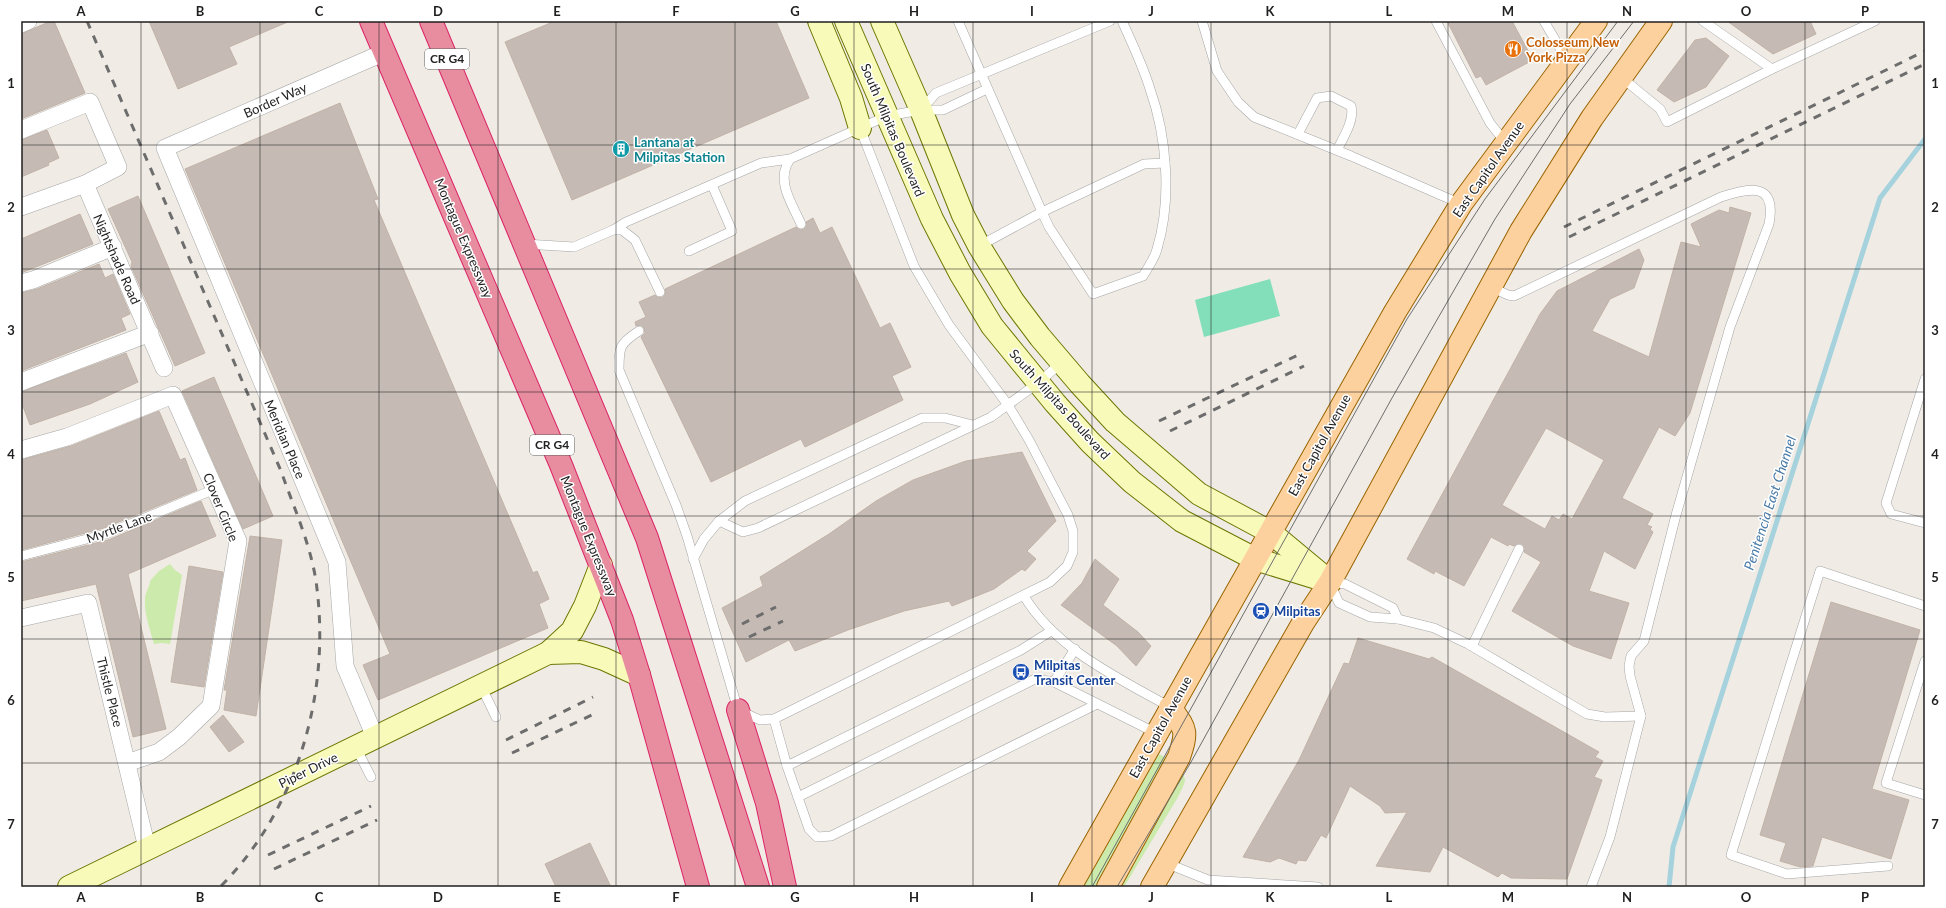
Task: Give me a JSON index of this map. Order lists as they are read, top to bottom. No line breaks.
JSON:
{"streets":{"highway":["CR G4","Montague Expressway"],"main road":["East Capitol Avenue"],"street":["Border Way","South Milpitas Boulevard","Nightshade Road","Meridian Place","Clover Circle","Thistle Place","Piper Drive"],"lane":["Myrtle Lane"]},"crossings":[["Border Way","Montague Expressway"],["Border Way","Meridian Place"],["South Milpitas Boulevard","East Capitol Avenue"],["Montague Expressway","Piper Drive"],["Meridian Place","Piper Drive"],["Clover Circle","Myrtle Lane"],["Clover Circle","Thistle Place"],["Thistle Place","Piper Drive"]],"water":["Penitencia East Channel"],"places":{"restaurant":["Colosseum New York Pizza"],"building":["Lantana at Milpitas Station"],"station":["Milpitas"],"bus stop":["Milpitas Transit Center"]},"grid":{"columns":["A","B","C","D","E","F","G","H","I","J","K","L","M","N","O","P"],"rows":["1","2","3","4","5","6","7"]}}
